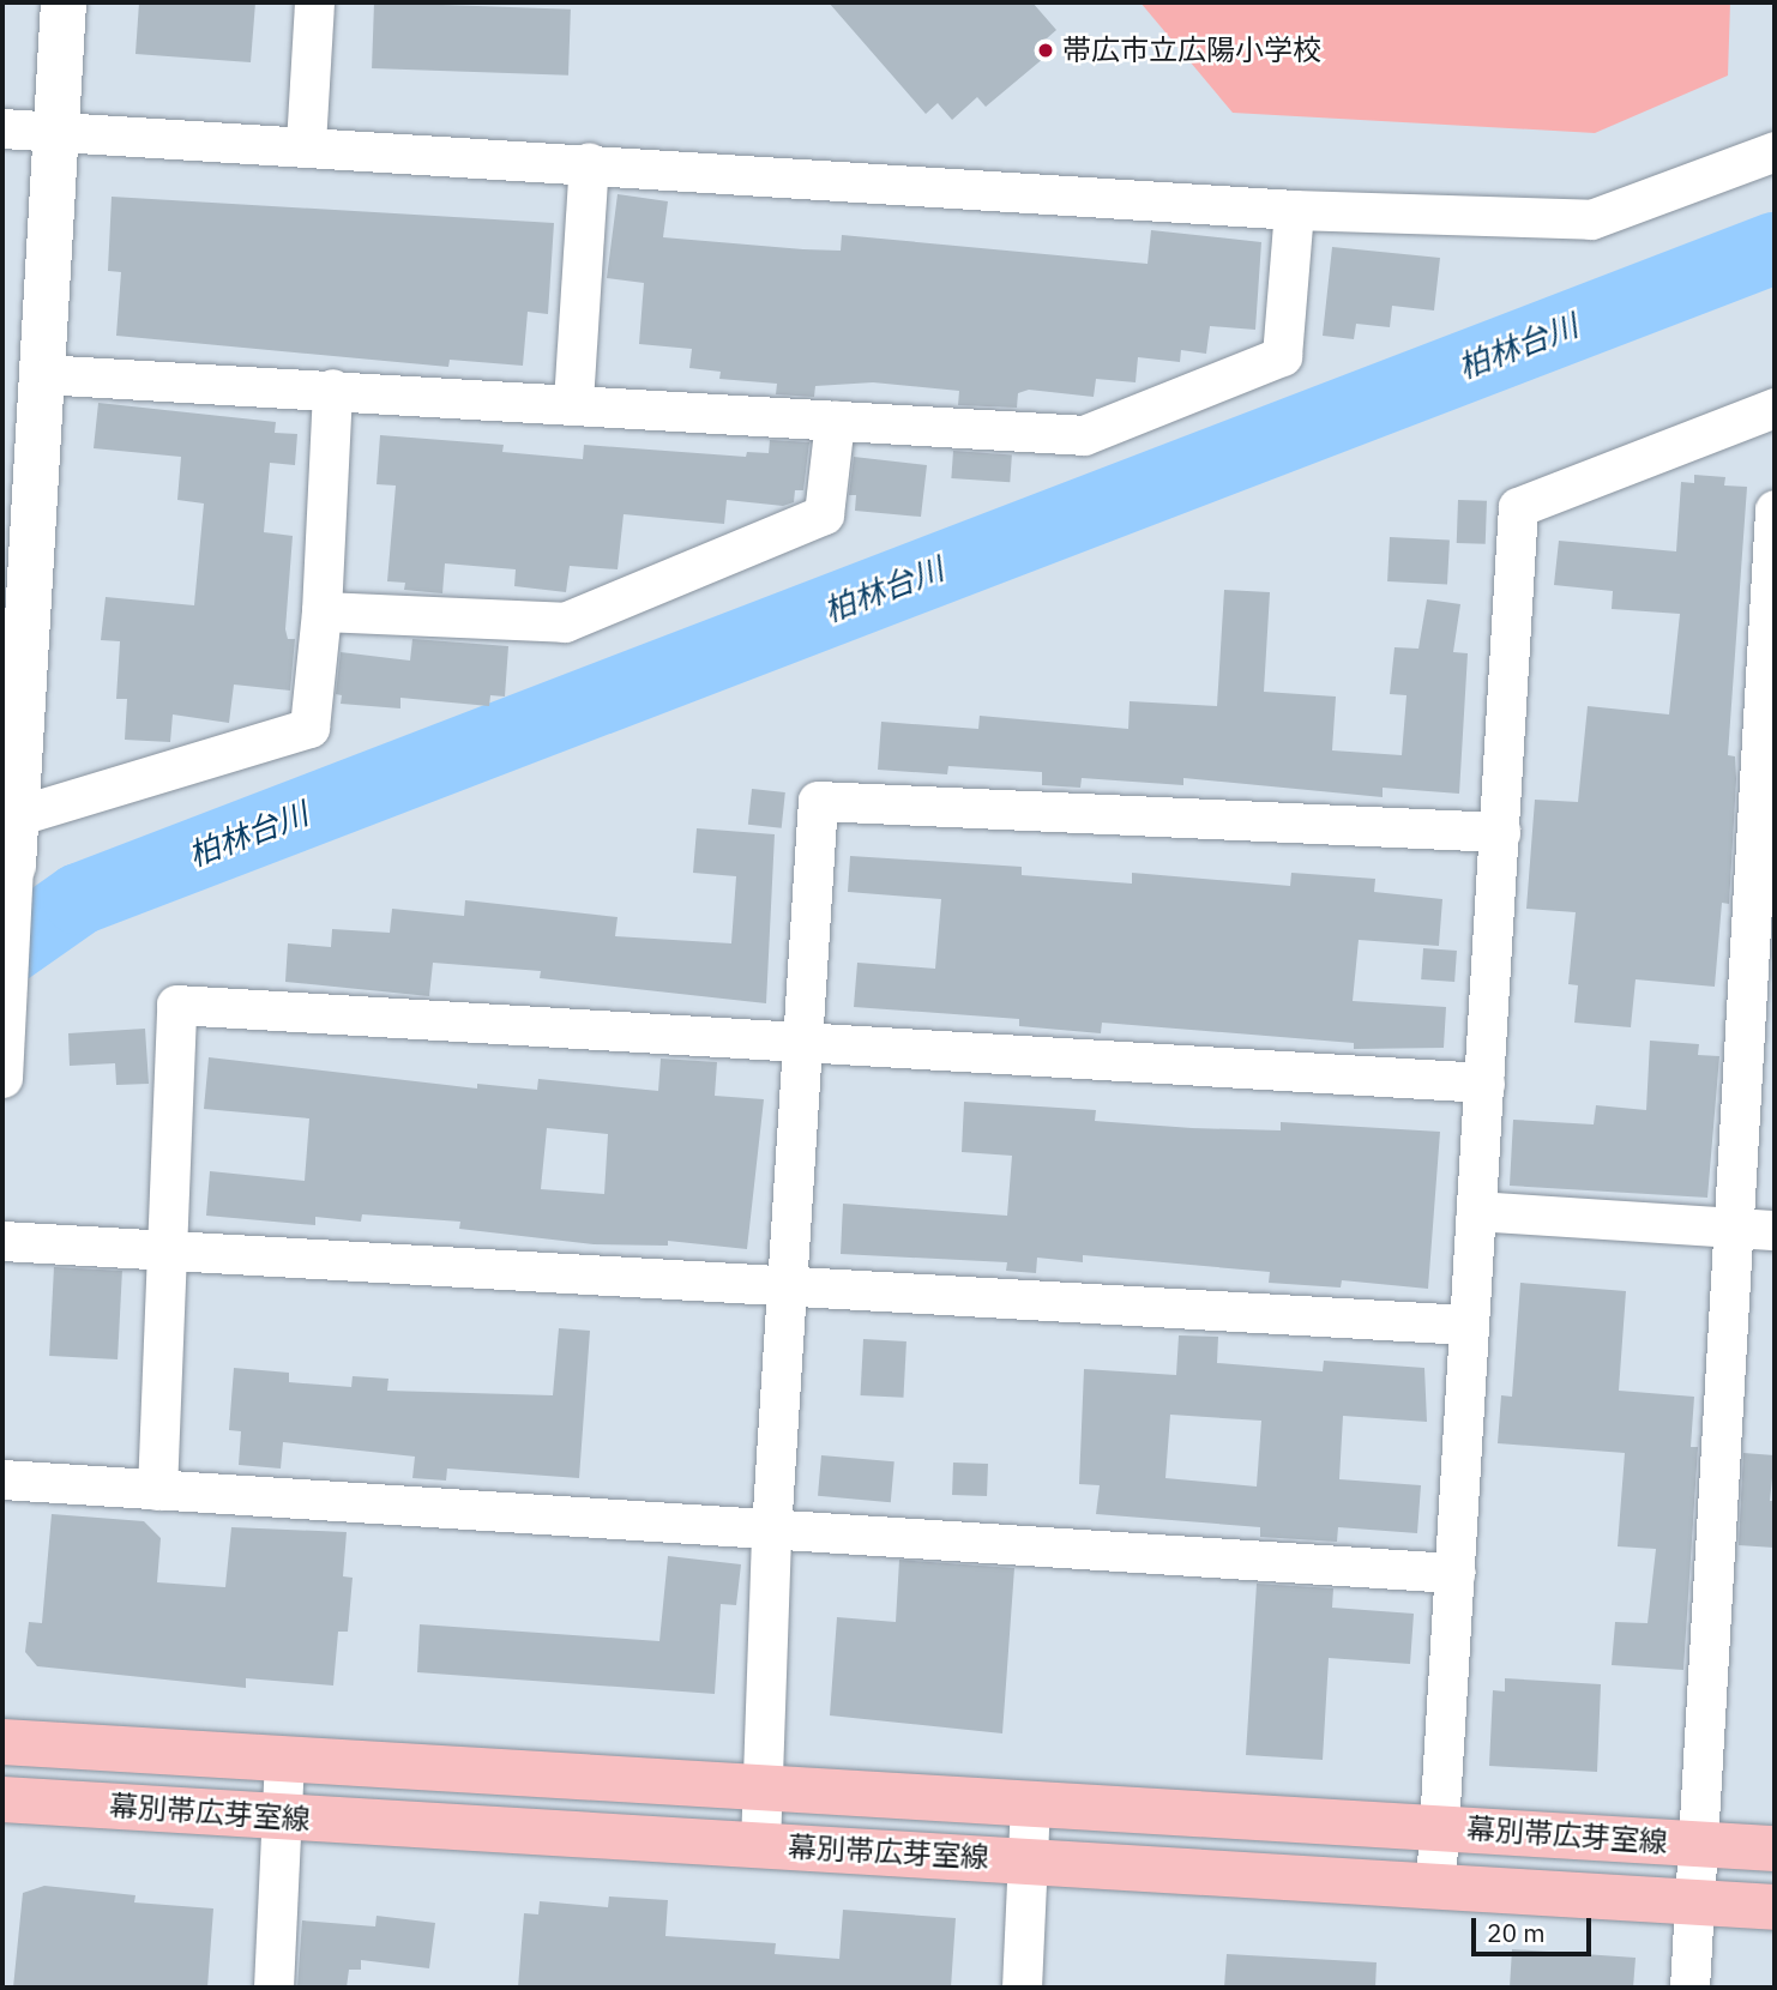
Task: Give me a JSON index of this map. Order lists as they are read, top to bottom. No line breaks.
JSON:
{"streets":{"main road":["幕別帯広芽室線"]},"water":["柏林台川"],"places":["帯広市立広陽小学校"],"scale_bar":"20 m"}
